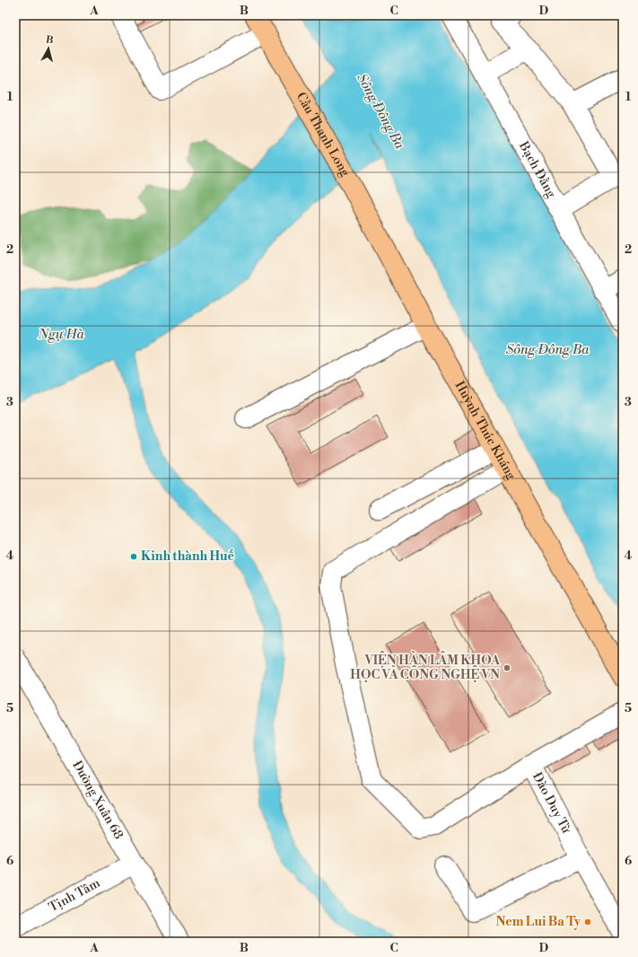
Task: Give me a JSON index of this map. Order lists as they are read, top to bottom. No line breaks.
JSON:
{"streets":{"main road":["Cầu Thanh Long","Huỳnh Thúc Kháng"],"street":["Bạch Đằng","Đường Xuân 68","Đào Duy Từ","Tịnh Tâm"]},"crossings":[["Cầu Thanh Long","Huỳnh Thúc Kháng"],["Đường Xuân 68","Tịnh Tâm"]],"water":["Sông Đông Ba","Ngự Hà"],"places":["Kinh thành Huế","VIỆN HÀN LÂM KHOA HỌC VÀ CÔNG NGHỆ VN","Nem Lui Ba Ty"],"north":"top","grid":{"columns":["A","B","C","D"],"rows":["1","2","3","4","5","6"]}}
